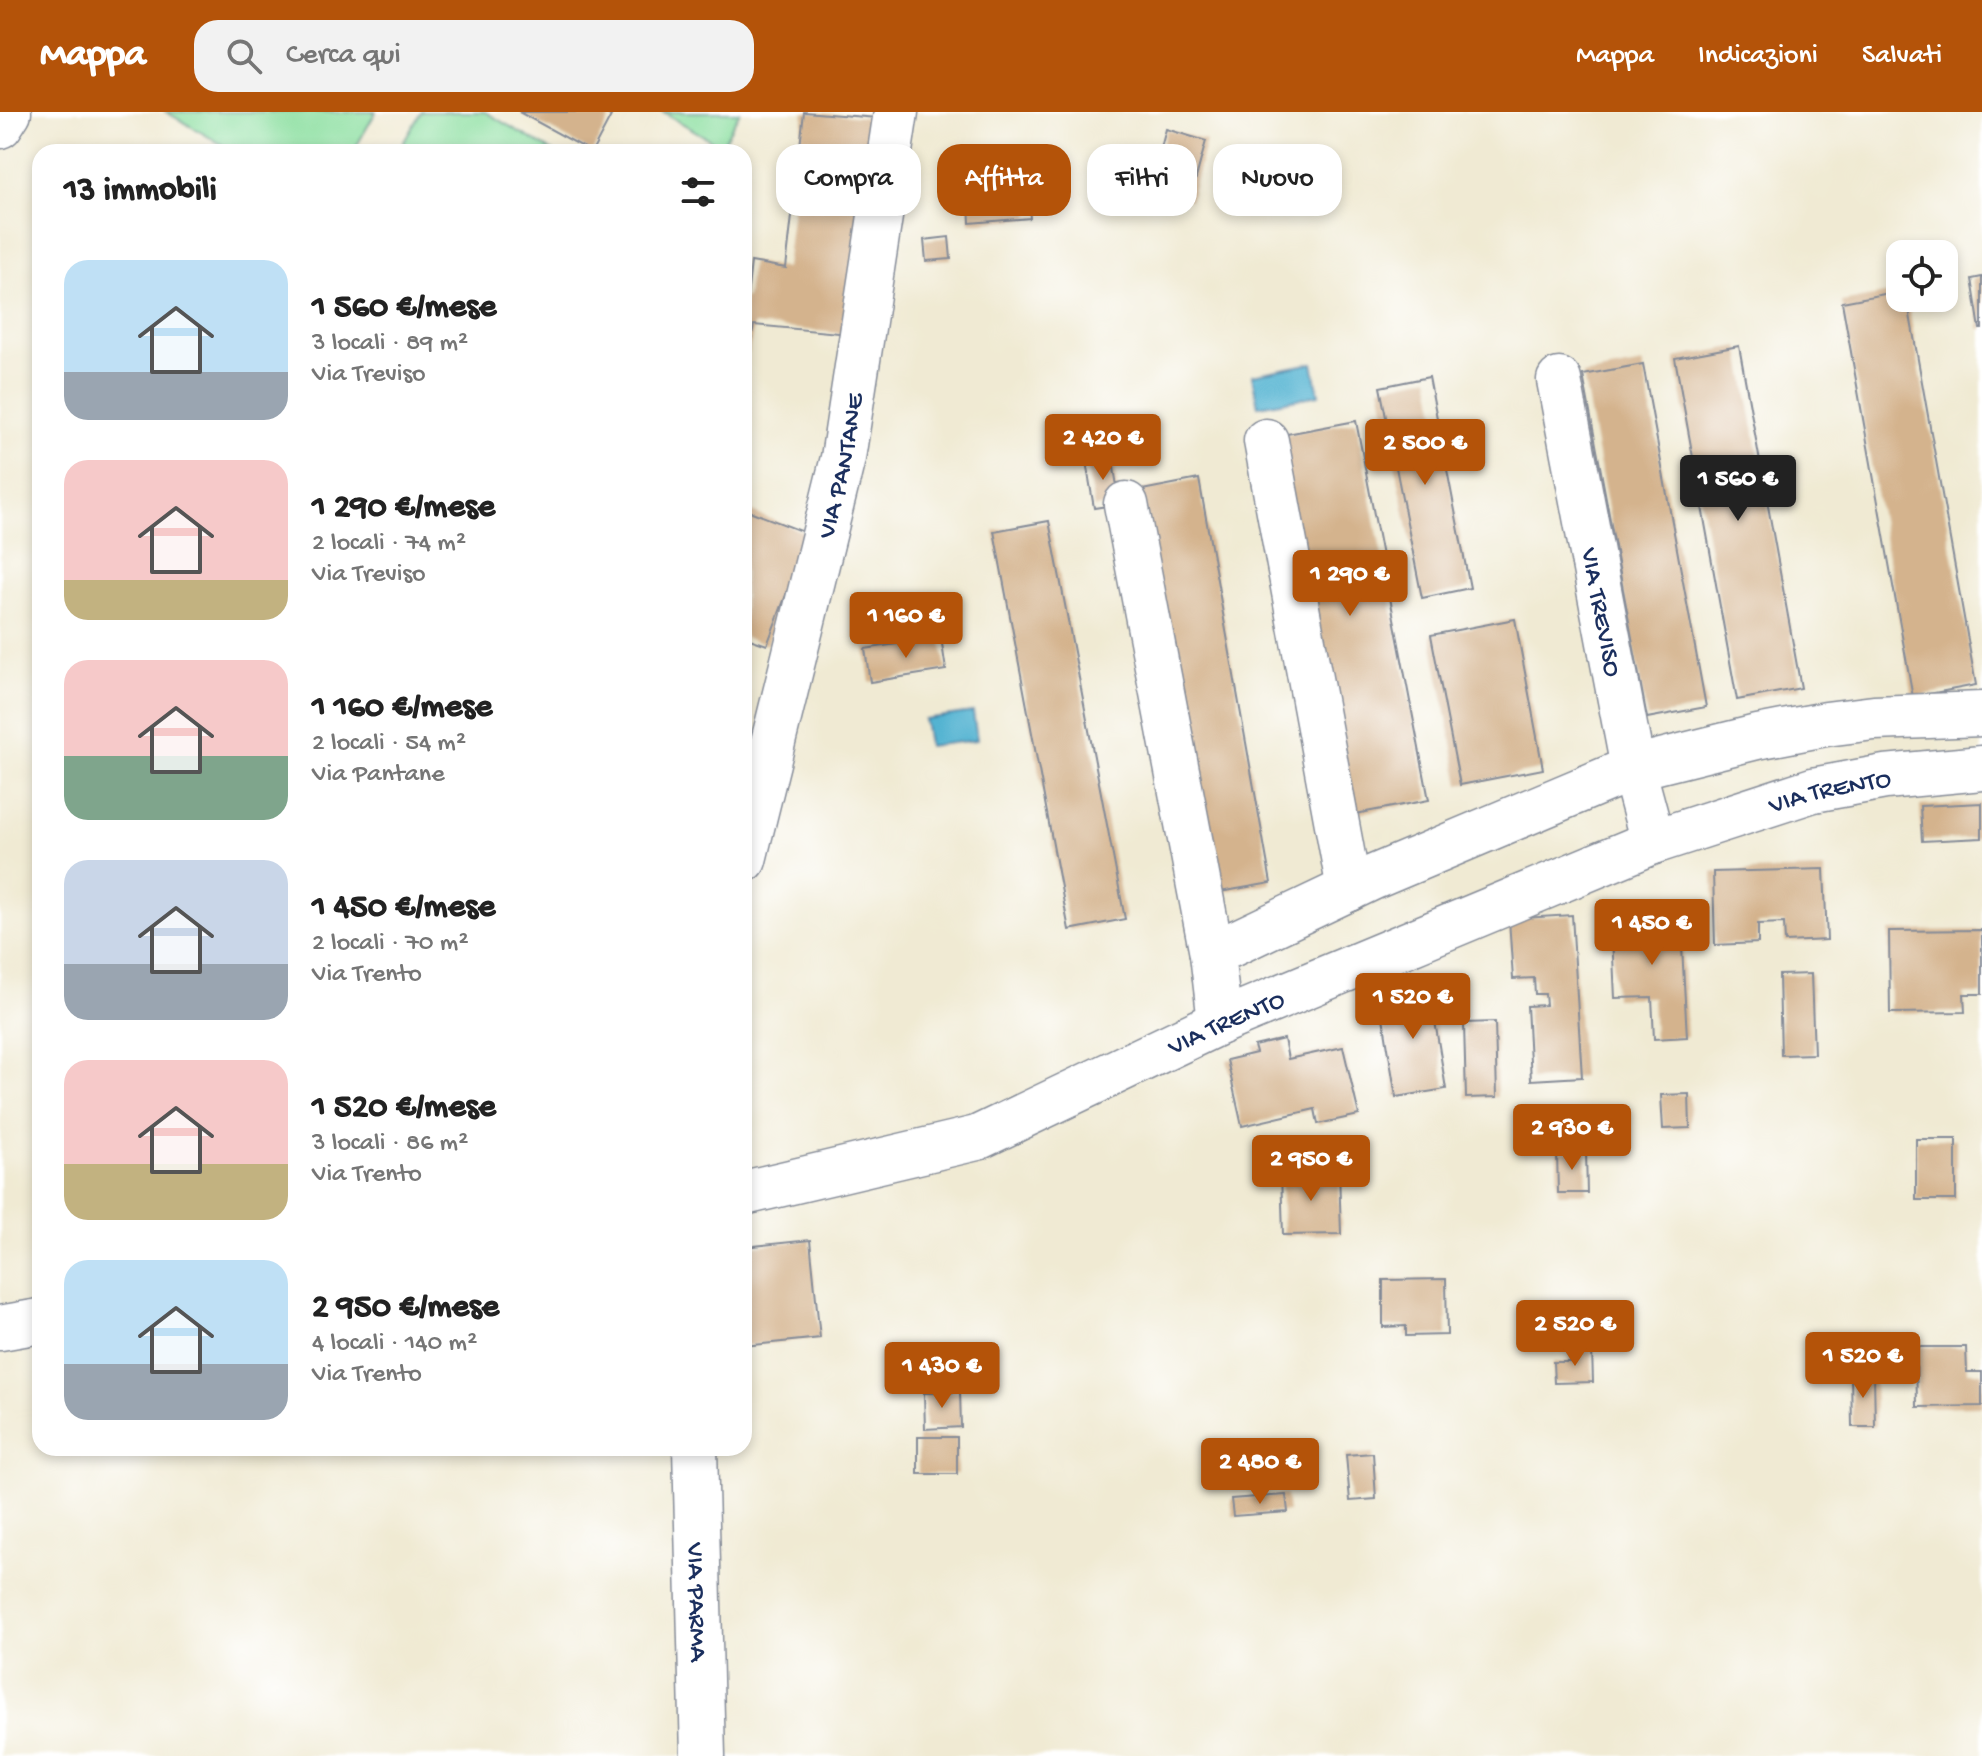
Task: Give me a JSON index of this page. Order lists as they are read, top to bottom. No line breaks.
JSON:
{"streets":{"street":["VIA PANTANE","VIA TREVISO","VIA TRENTO","VIA PARMA"]},"crossings":[["VIA TREVISO","VIA TRENTO"]],"page":{"header":"Mappa","search":"Cerca qui","nav":["Mappa","Indicazioni","Salvati"],"chip":["Compra","Affitta","Filtri","Nuovo"],"heading":"13 immobili","list":[{"name":"1 560 €/mese","note":"3 locali · 89 m² · Via Treviso"},{"name":"1 290 €/mese","note":"2 locali · 74 m² · Via Treviso"},{"name":"1 160 €/mese","note":"2 locali · 54 m² · Via Pantane"},{"name":"1 450 €/mese","note":"2 locali · 70 m² · Via Trento"},{"name":"1 520 €/mese","note":"3 locali · 86 m² · Via Trento"},{"name":"2 950 €/mese","note":"4 locali · 140 m² · Via Trento"}],"price":["2 420 €","2 500 €","1 560 €","1 290 €","1 160 €","1 450 €","1 520 €","2 930 €","2 950 €","2 520 €","1 520 €","1 430 €","2 480 €"]}}
